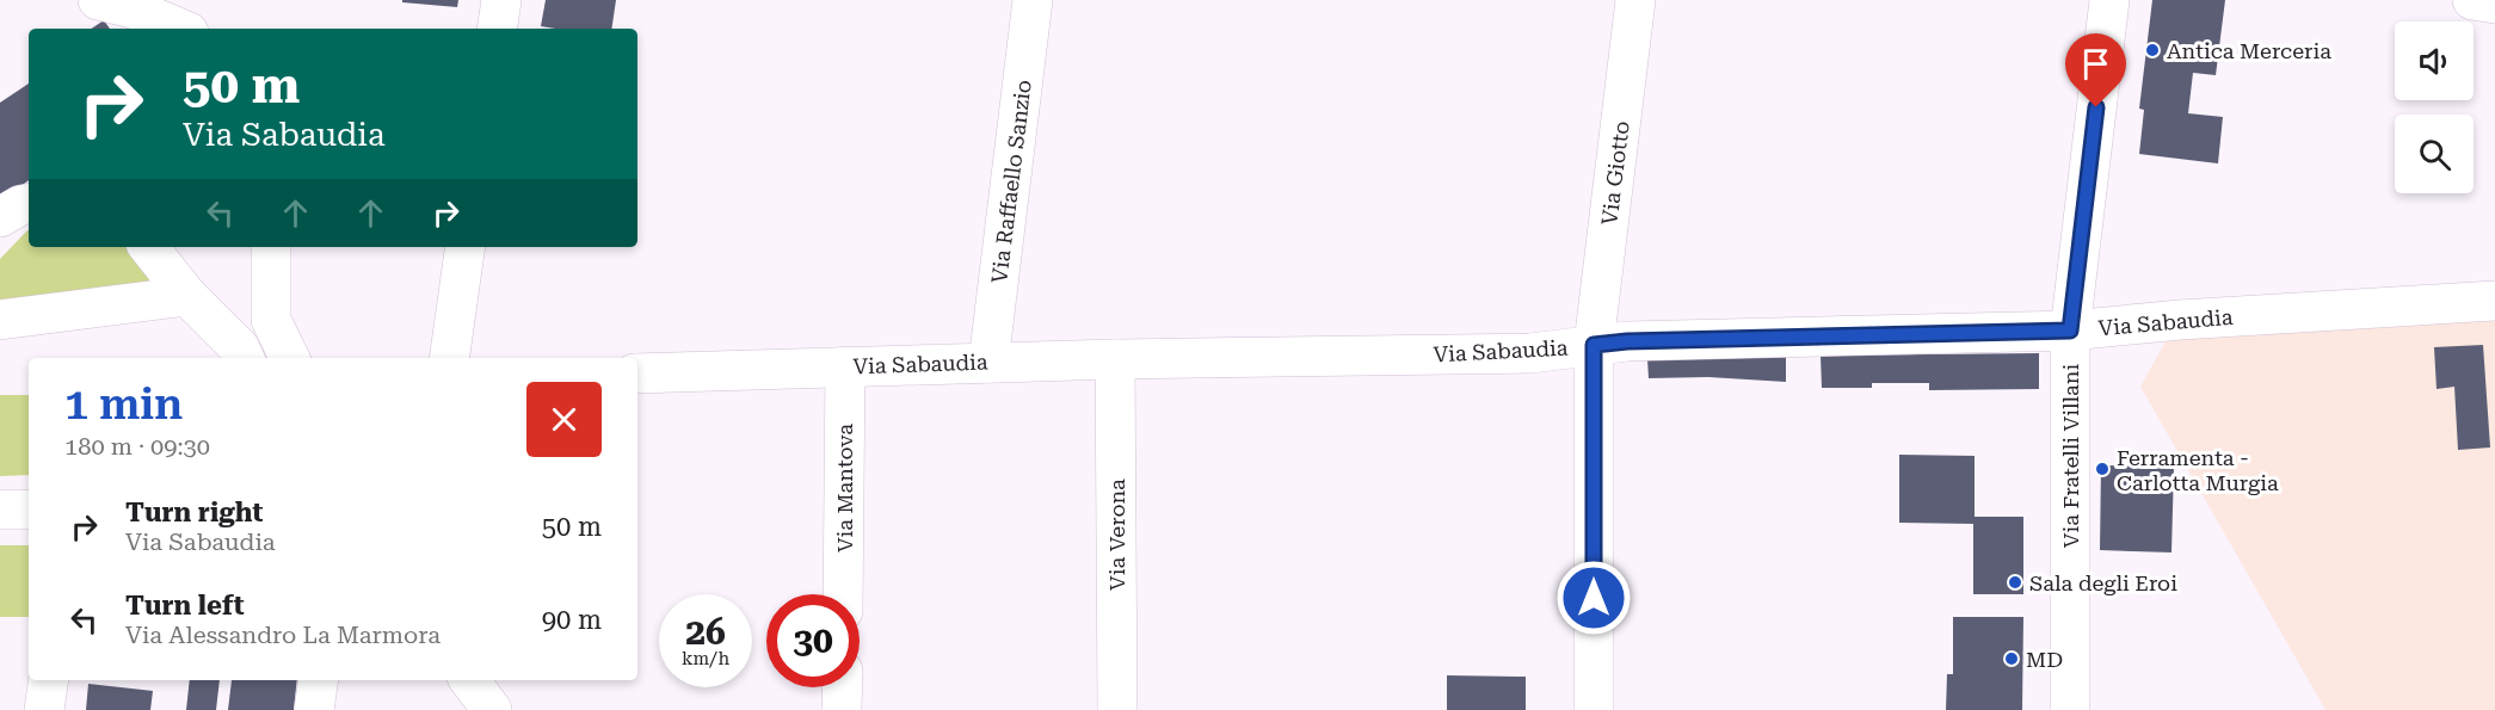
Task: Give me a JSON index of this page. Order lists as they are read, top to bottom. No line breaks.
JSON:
{"streets":{"street":["Via Giotto","Via Raffaello Sanzio","Via Sabaudia","Via Fratelli Villani","Via Mantova","Via Verona"]},"crossings":[["Via Giotto","Via Sabaudia"],["Via Raffaello Sanzio","Via Sabaudia"],["Via Sabaudia","Via Fratelli Villani"],["Via Sabaudia","Via Mantova"],["Via Sabaudia","Via Verona"]],"places":["Antica Merceria","Ferramenta - Carlotta Murgia","Sala degli Eroi","MD"],"page":{"turn":["50 m","Via Sabaudia"],"heading":["1 min","180 m · 09:30"],"list":[{"name":"Turn right","note":"Via Sabaudia","value":"50 m"},{"name":"Turn left","note":"Via Alessandro La Marmora","value":"90 m"}],"speed":"26 km/h","limit":"30"}}
